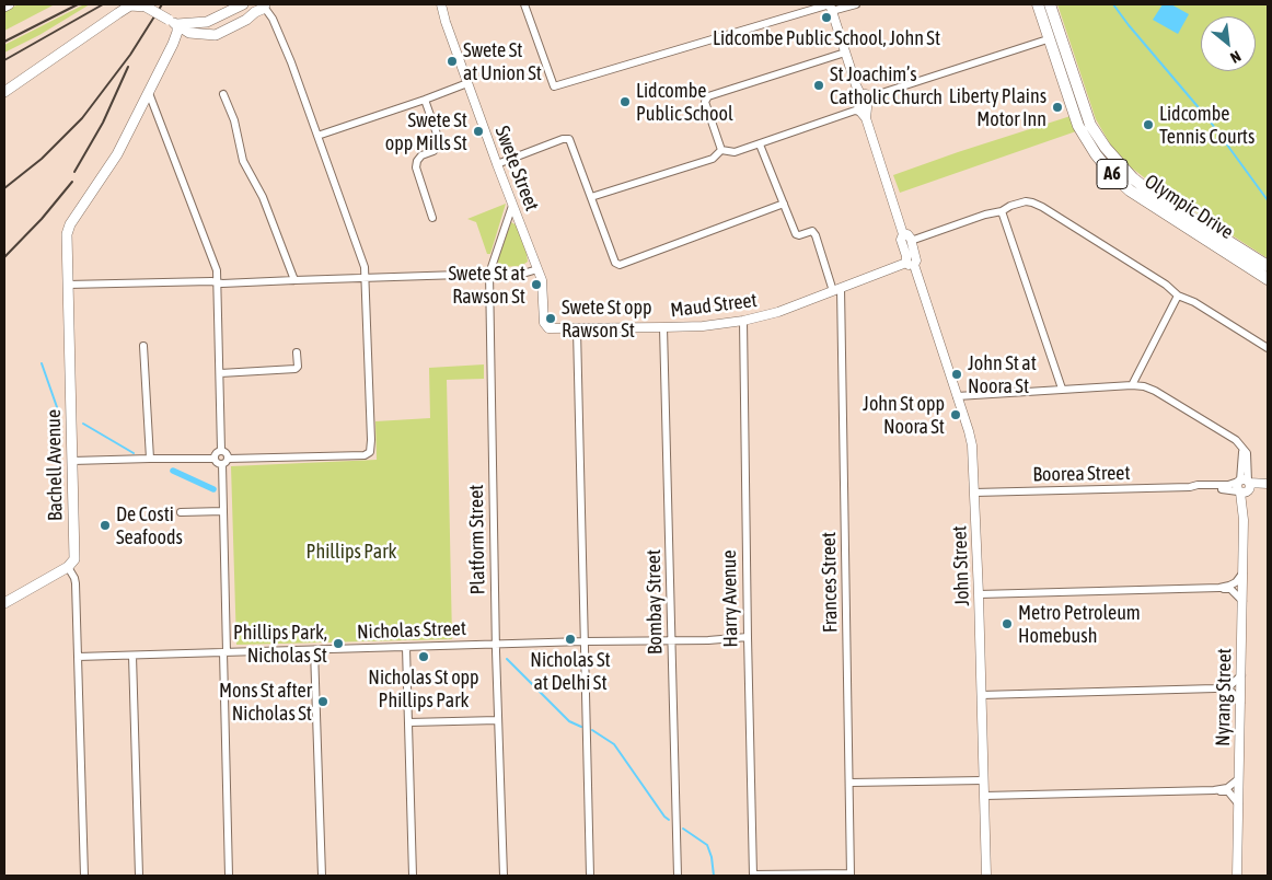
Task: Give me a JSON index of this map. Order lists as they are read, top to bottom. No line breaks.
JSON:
{"streets":{"highway":["A6","Olympic Drive"],"main road":["Bachell Avenue"],"street":["Swete Street","Maud Street","Boorea Street","Platform Street","John Street","Frances Street","Harry Avenue","Bombay Street","Nicholas Street","Nyrang Street"]},"crossings":[["Swete Street","Maud Street"],["Swete Street","Platform Street"],["Maud Street","John Street"],["Maud Street","Frances Street"],["Maud Street","Harry Avenue"],["Maud Street","Bombay Street"],["Boorea Street","John Street"],["Boorea Street","Nyrang Street"],["Platform Street","Nicholas Street"],["John Street","Nyrang Street"],["Harry Avenue","Nicholas Street"],["Bombay Street","Nicholas Street"]],"parks":["Phillips Park"],"places":["Lidcombe Public School, John St","Swete St at Union St","St Joachim’s Catholic Church","Lidcombe Public School","Liberty Plains Motor Inn","Lidcombe Tennis Courts","Swete St opp Mills St","Swete St at Rawson St","Swete St opp Rawson St","John St at Noora St","John St opp Noora St","De Costi Seafoods","Metro Petroleum Homebush","Nicholas St at Delhi St","Phillips Park, Nicholas St","Nicholas St opp Phillips Park","Mons St after Nicholas St"],"north":"bottom right"}
